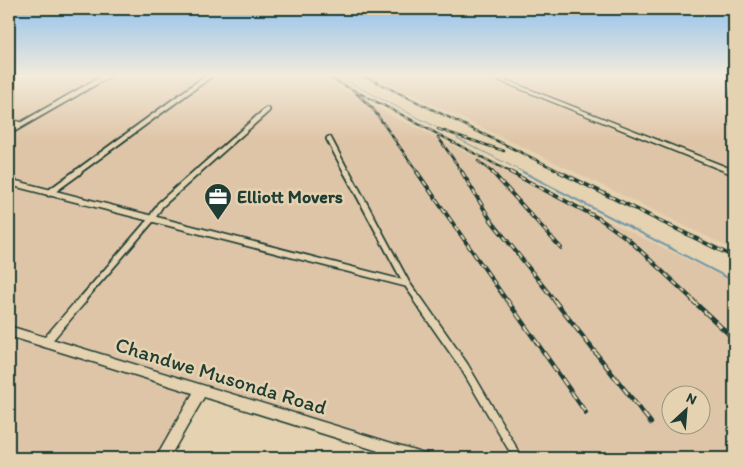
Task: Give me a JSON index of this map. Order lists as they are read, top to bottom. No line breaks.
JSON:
{"streets":{"street":["Chandwe Musonda Road"]},"places":{"office":["Elliott Movers"]},"north":"top right"}
